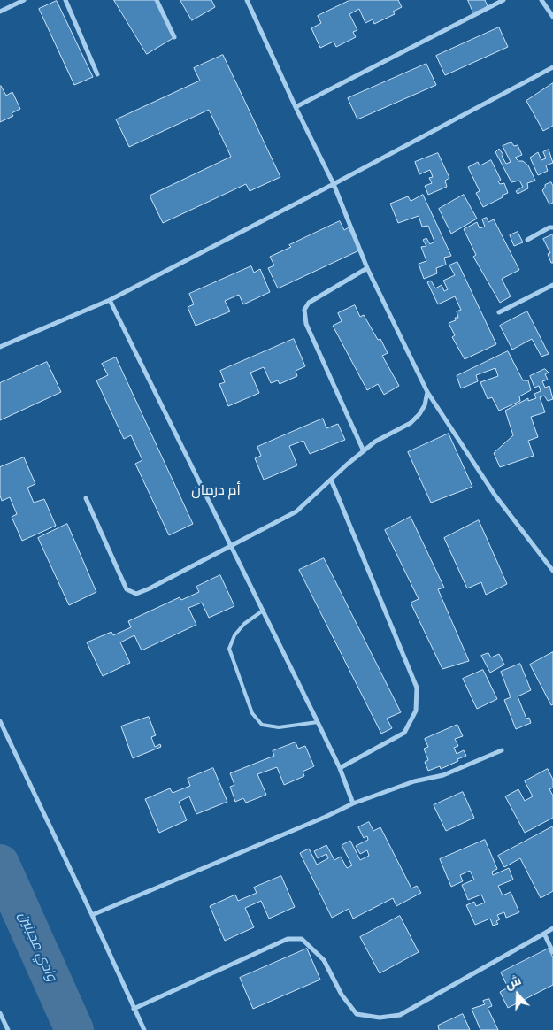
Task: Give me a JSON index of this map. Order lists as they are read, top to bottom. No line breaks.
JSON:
{"districts":["أم درمان"],"water":["وادي مجينين"],"north":"top"}
